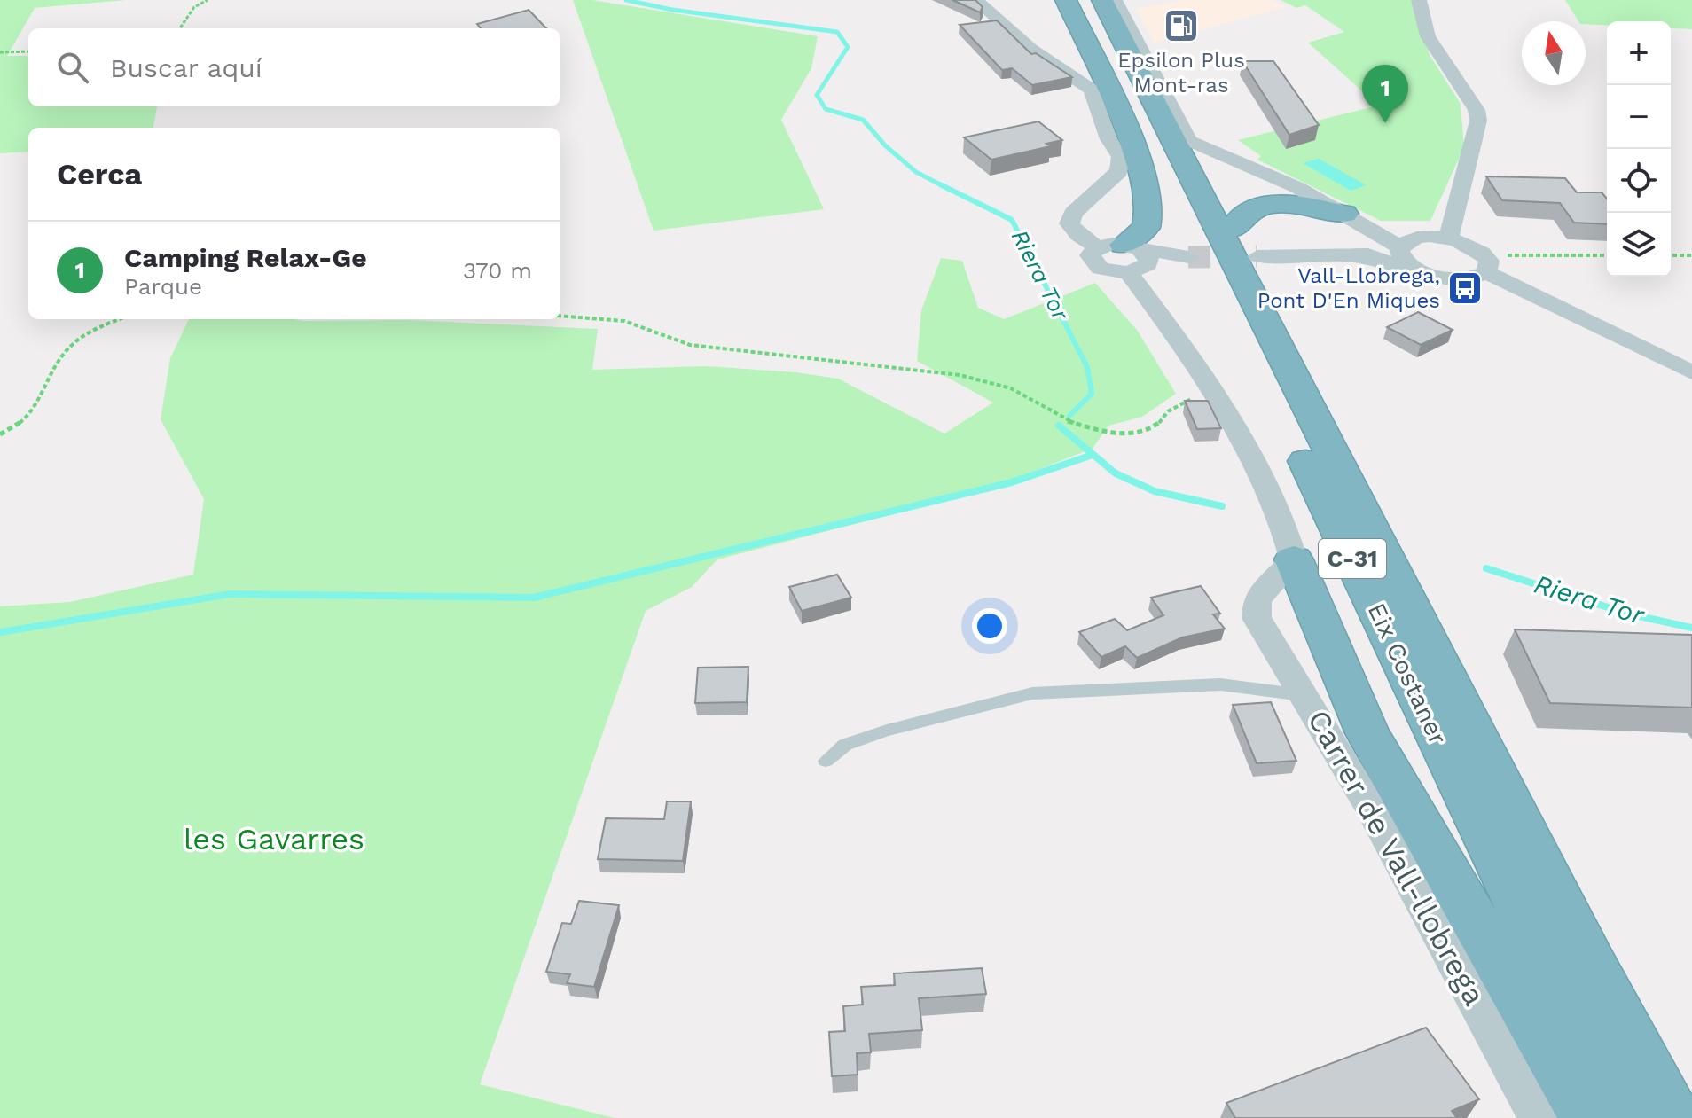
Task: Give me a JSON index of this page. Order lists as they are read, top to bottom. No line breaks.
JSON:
{"streets":{"highway":["C-31","Eix Costaner"],"street":["Carrer de Vall-llobrega"]},"water":["Riera Tor"],"parks":["les Gavarres"],"places":{"fuel station":["Epsilon Plus Mont-ras"],"bus stop":["Vall-Llobrega, Pont D'En Miques"]},"north":"top","page":{"map_buttons":["+","−"],"search":"Buscar aquí","pins":"1","heading":"Cerca","list":[{"mark":"1","name":"Camping Relax-Ge","note":"Parque","value":"370 m"}]}}
